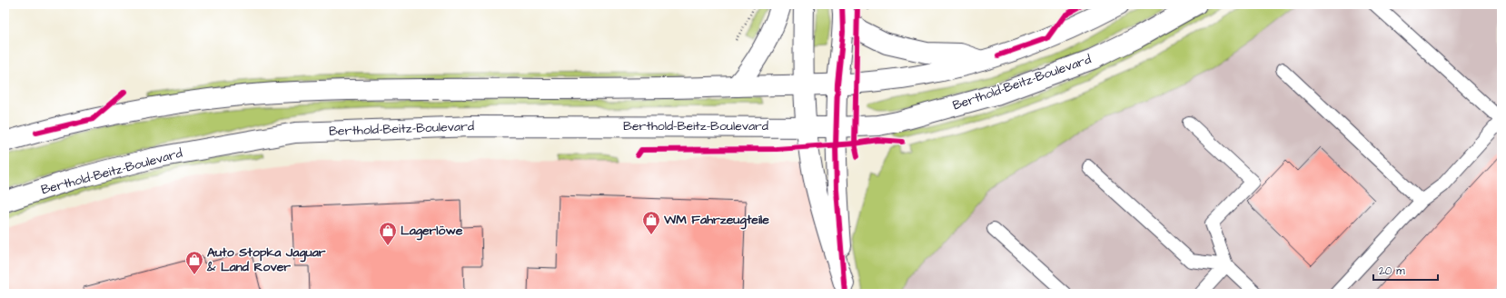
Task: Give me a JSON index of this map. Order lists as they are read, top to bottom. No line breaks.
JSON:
{"streets":{"main road":["Berthold-Beitz-Boulevard"]},"places":{"shop":["WM Fahrzeugteile","Lagerlöwe","Auto Stopka Jaguar & Land Rover"]},"scale_bar":"20 m"}
